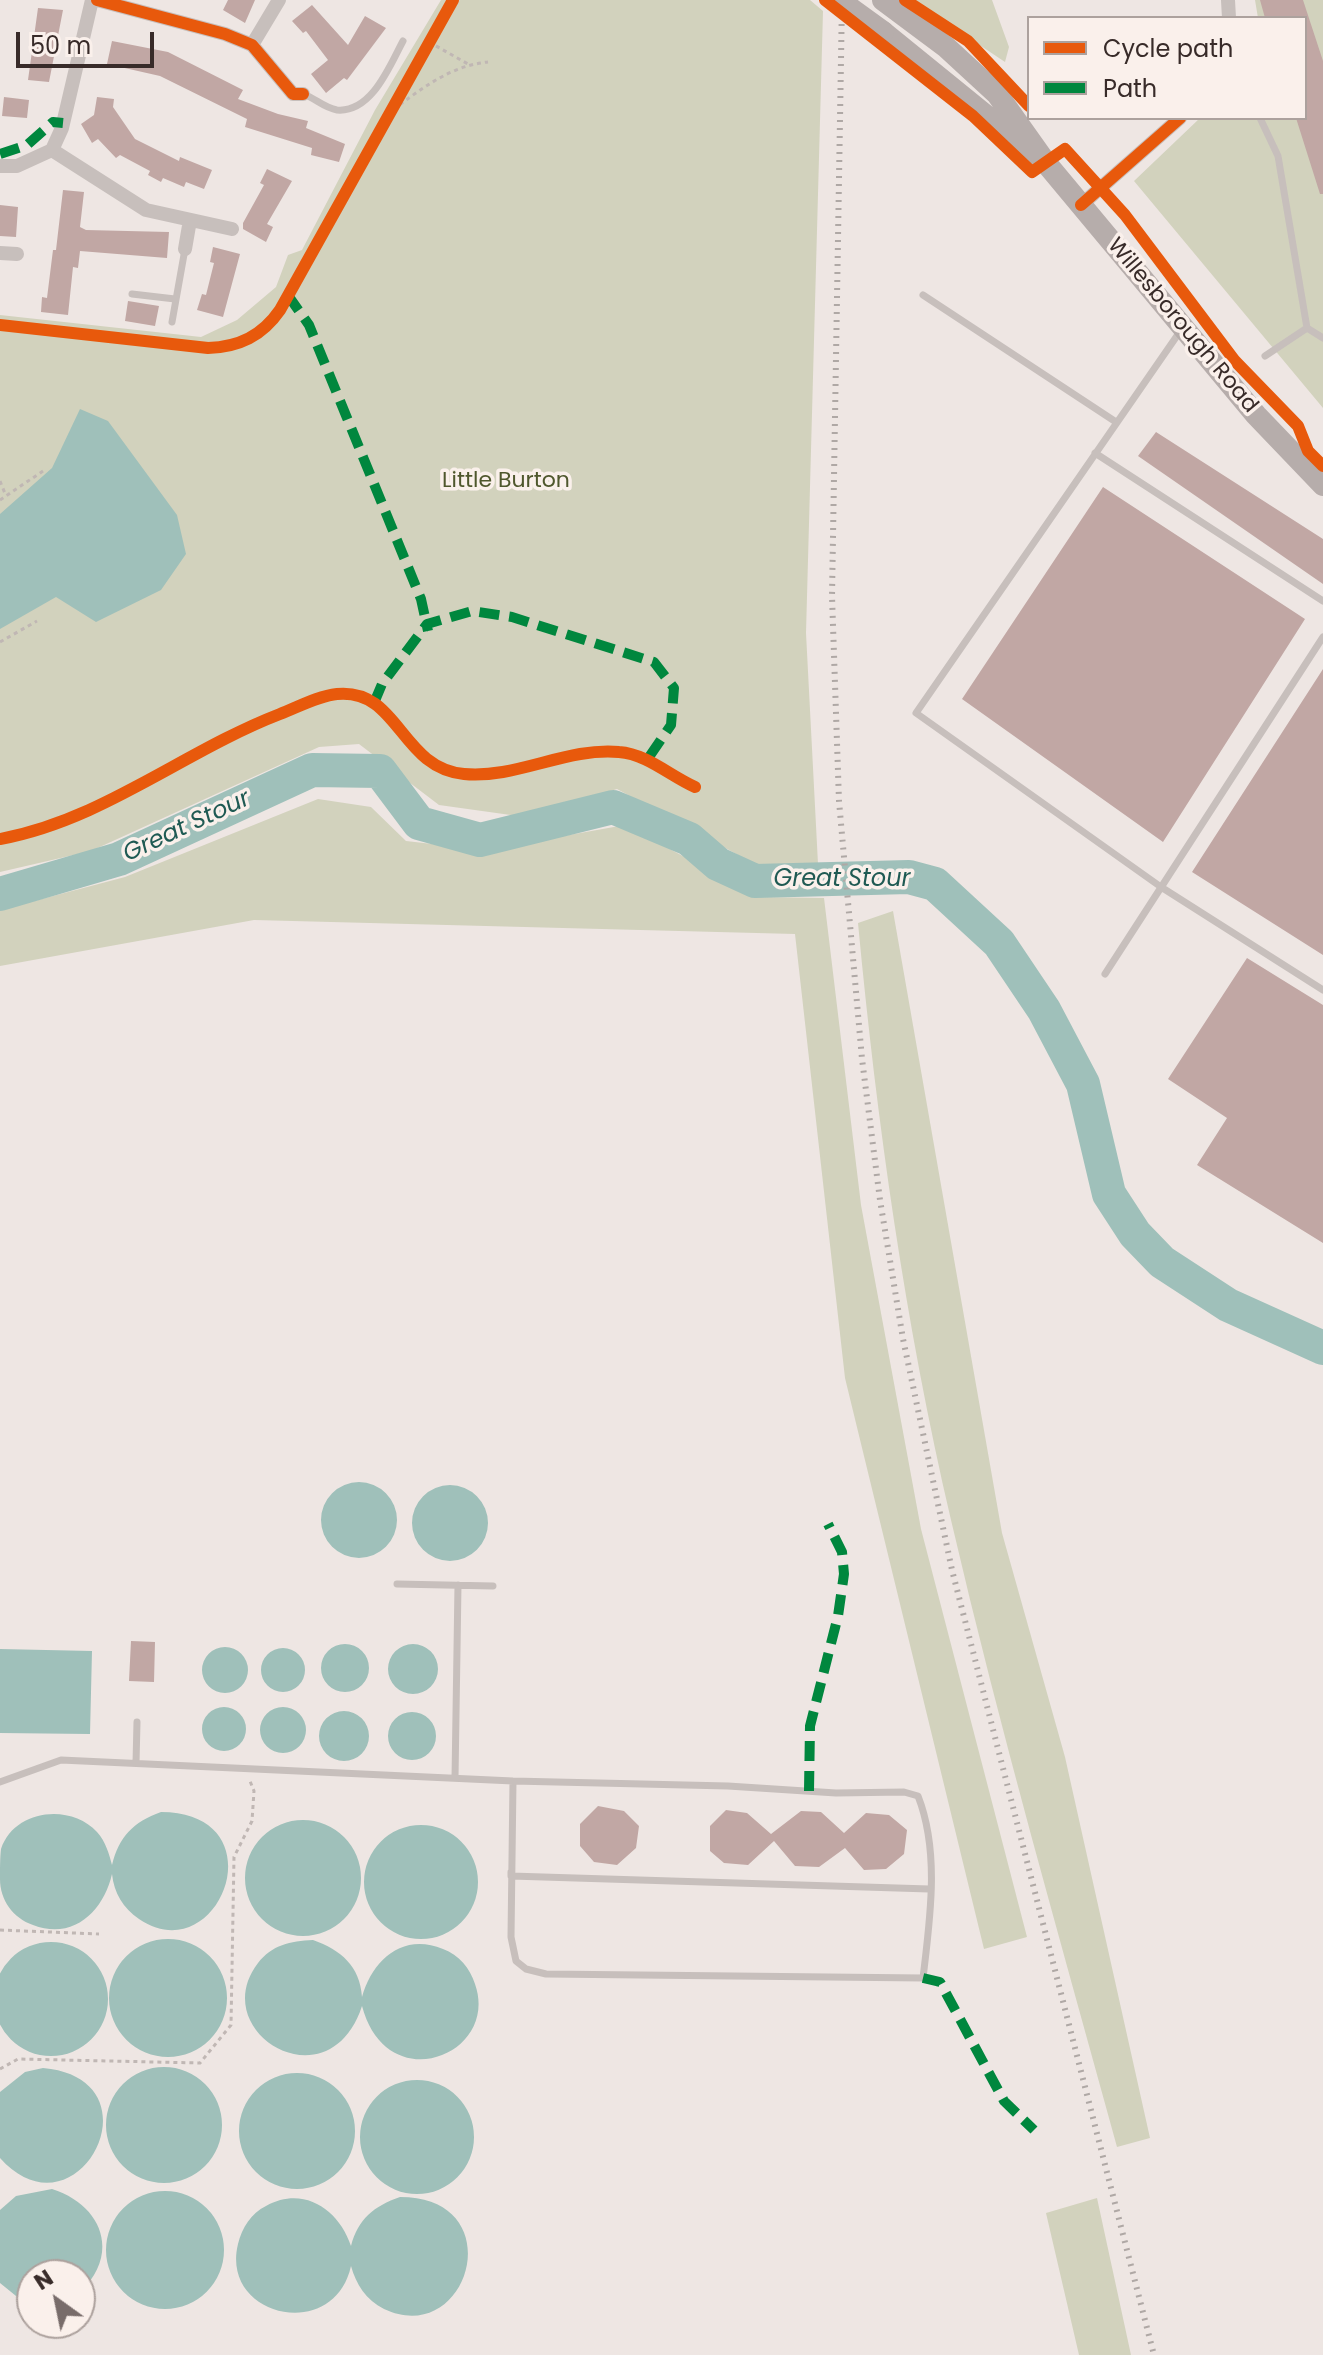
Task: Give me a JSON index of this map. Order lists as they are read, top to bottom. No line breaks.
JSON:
{"streets":{"main road":["Willesborough Road"]},"water":["Great Stour"],"parks":["Little Burton"],"legend":["Cycle path","Path"],"scale_bar":"50 m","north":"top left"}
